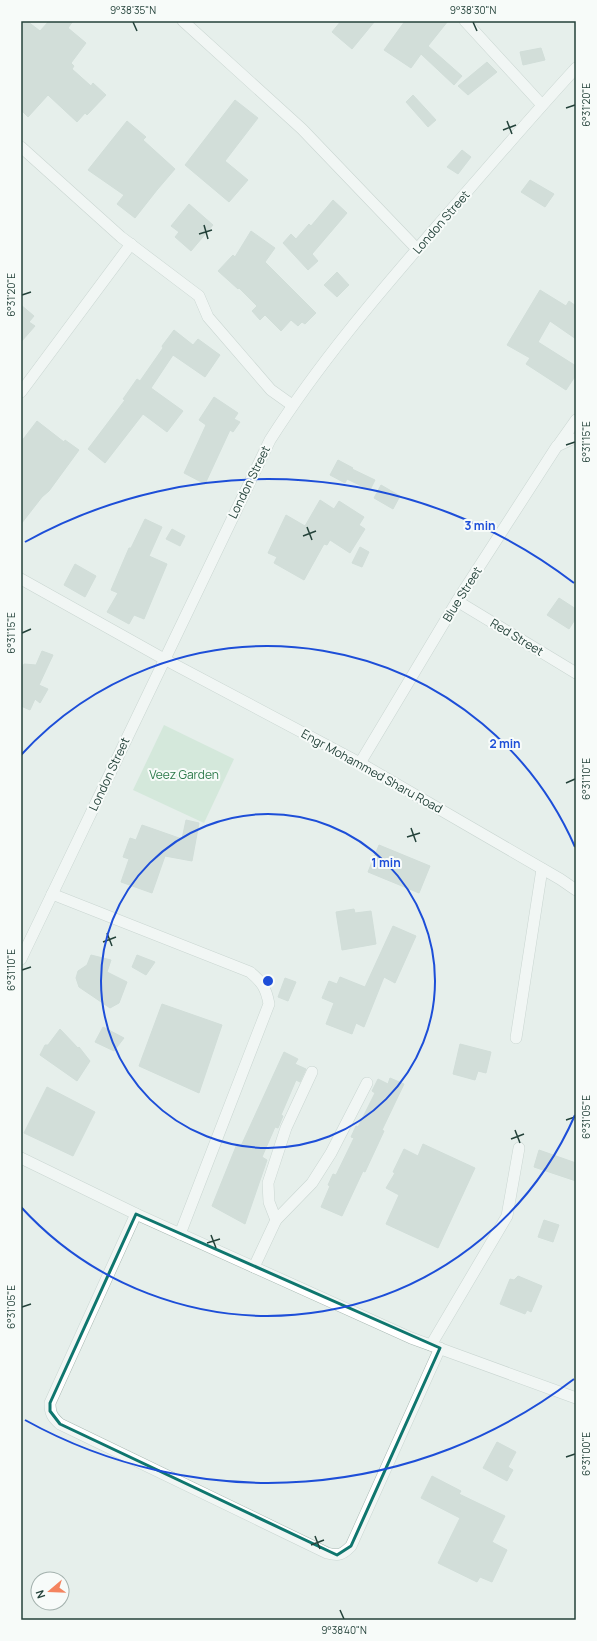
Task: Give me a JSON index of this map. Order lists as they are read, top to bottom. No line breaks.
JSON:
{"streets":{"street":["London Street","Blue Street","Red Street","Engr Mohammed Sharu Road"]},"crossings":[["London Street","Engr Mohammed Sharu Road"],["Blue Street","Red Street"],["Blue Street","Engr Mohammed Sharu Road"]],"parks":["Veez Garden"],"north":"left","coordinates":["9°38'35\"N","9°38'30\"N","6°31'20\"E","6°31'15\"E","6°31'10\"E","6°31'05\"E","6°31'00\"E","9°38'40\"N"],"rings":["3 min","2 min","1 min"]}
